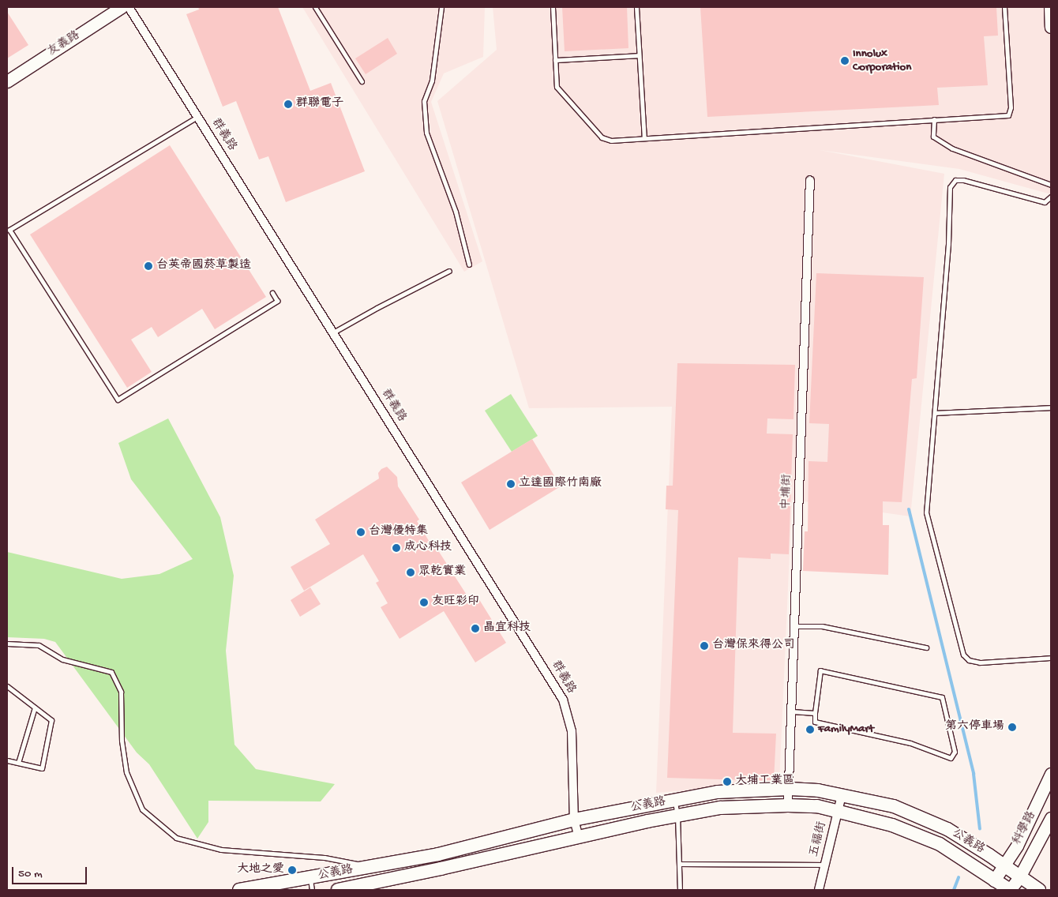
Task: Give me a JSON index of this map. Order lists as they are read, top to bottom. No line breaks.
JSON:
{"streets":{"main road":["公義路"],"street":["友義路","群義路","中埔街","科學路","五福街"]},"crossings":[["群義路","公義路"],["中埔街","公義路"],["公義路","科學路"],["公義路","五福街"]],"places":["Innolux Corporation","群聯電子","台英帝國菸草製造","立達國際竹南廠","台灣優特集","成心科技","眾乾實業","友旺彩印","晶宜科技","台灣保來得公司","第六停車場","FamilyMart","大埔工業區","大地之愛"],"scale_bar":"50 m"}
